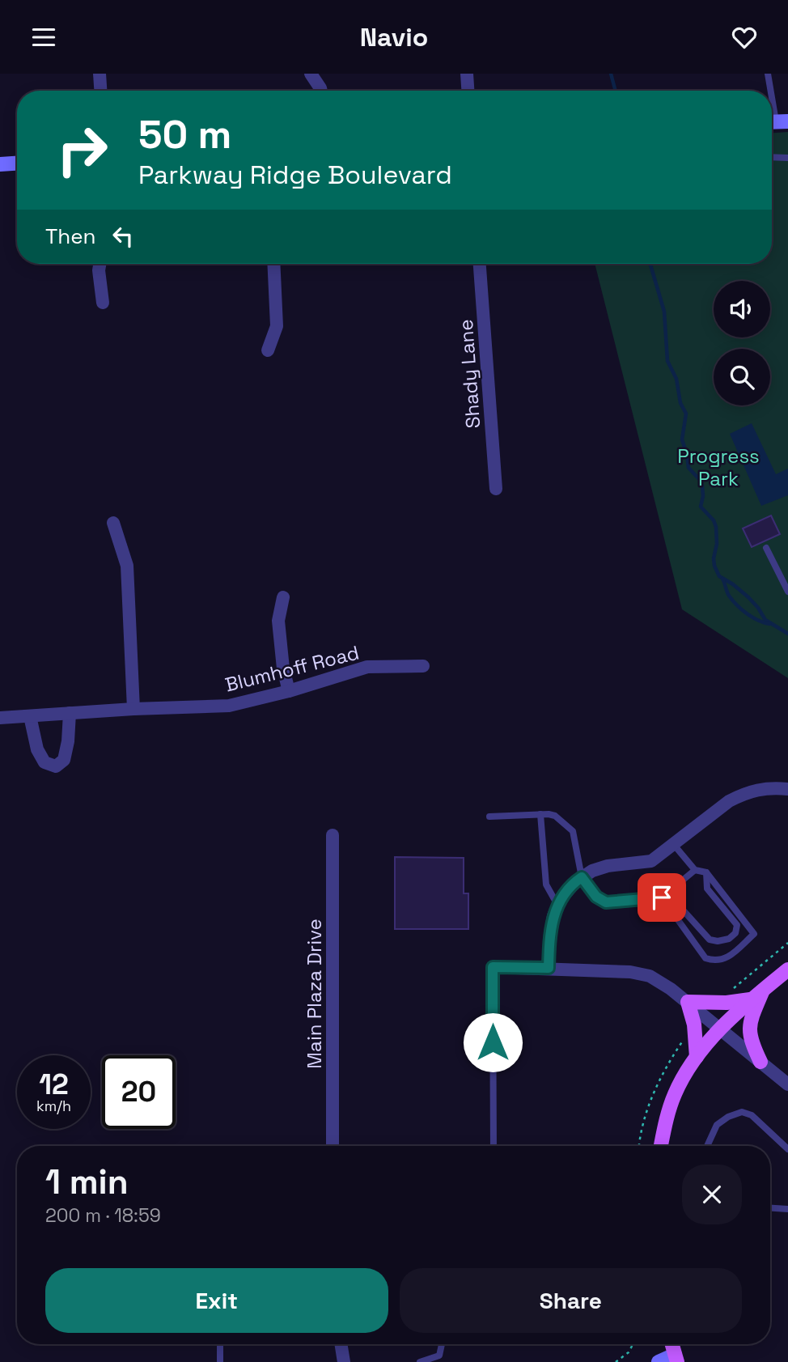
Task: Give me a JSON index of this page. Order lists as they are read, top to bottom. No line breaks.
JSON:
{"streets":{"street":["Shady Lane","Blumhoff Road","Main Plaza Drive"]},"parks":["Progress Park"],"page":{"header":"Navio","turn":["50 m","Parkway Ridge Boulevard"],"then":"Then","speed":"12 km/h","limit":"20","heading":["1 min","200 m · 18:59"],"buttons":["Exit","Share"]}}
